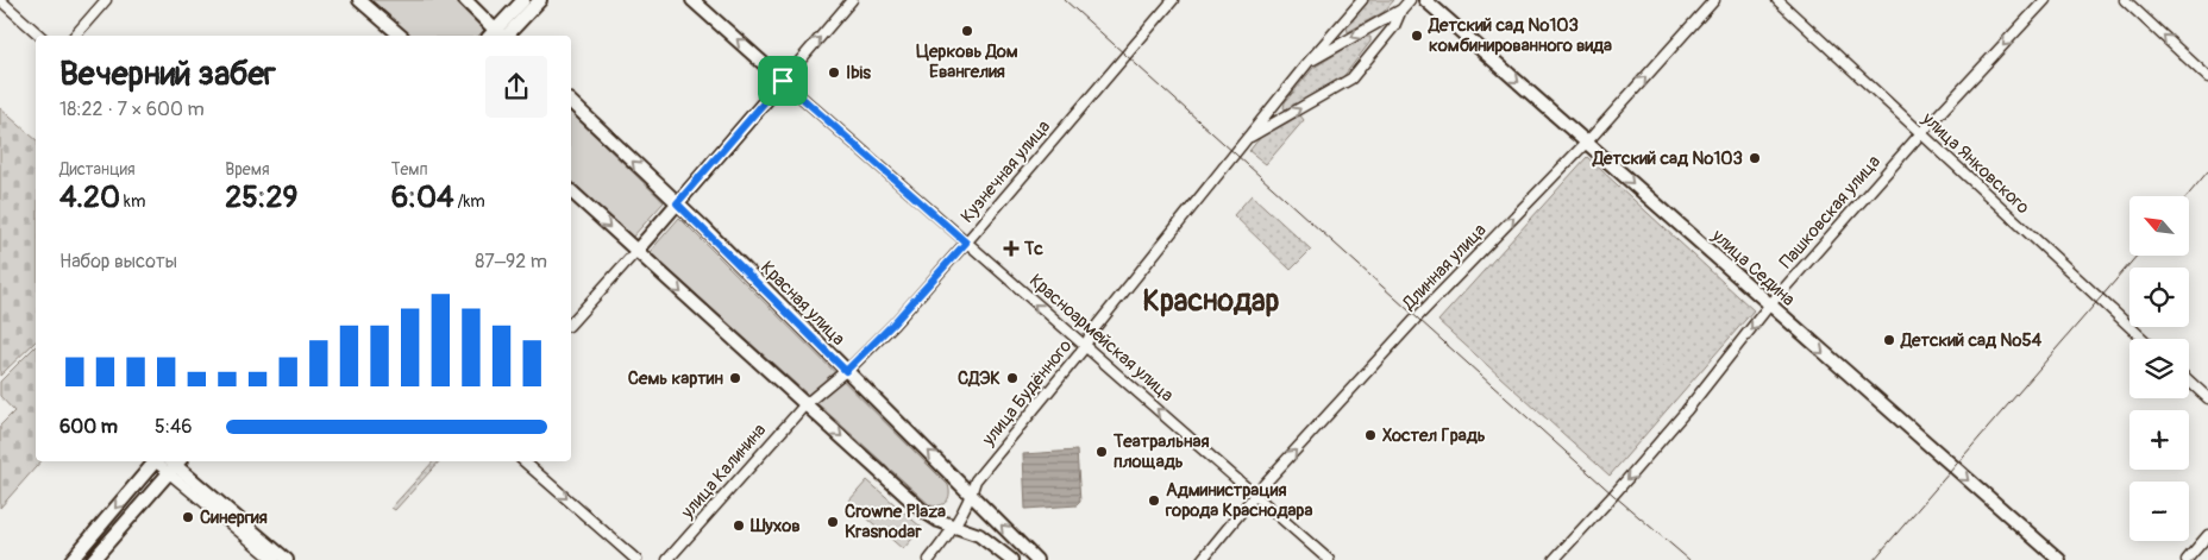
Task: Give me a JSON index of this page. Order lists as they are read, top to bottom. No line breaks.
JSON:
{"streets":{"main road":["улица Седина","Красная улица","Красноармейская улица"],"street":["улица Янковского","Кузнечная улица","Пашковская улица","Длинная улица","улица Будённого","улица Калинина"]},"crossings":[["улица Янковского","Пашковская улица"],["Кузнечная улица","Красная улица"],["Кузнечная улица","Красноармейская улица"],["Кузнечная улица","улица Калинина"],["Пашковская улица","улица Седина"],["Длинная улица","улица Седина"],["Длинная улица","Красноармейская улица"],["Красная улица","улица Будённого"],["Красноармейская улица","улица Будённого"]],"one_way":["Пашковская улица","Длинная улица","улица Седина","Красноармейская улица"],"districts":["Краснодар"],"places":{"other":["Церковь Дом Евангелия","Детский сад №103 комбинированного вида","Ibis","Детский сад №103","Детский сад №54","Семь картин","СДЭК","Хостел Градь","Театральная площадь","Администрация города Краснодара","Синергия","Crowne Plaza Krasnodar","Шухов"],"health":["Тс"]},"north":"top left","page":{"heading":["Вечерний забег","18:22 · 7 × 600 m"],"stats":[["Дистанция","4.20 km"],["Время","25:29"],["Темп","6:04 /km"]],"map_buttons":["+","−"],"chart":["Набор высоты","87–92 m"],"list":[{"name":"600 m","note":"5:46"}]}}
